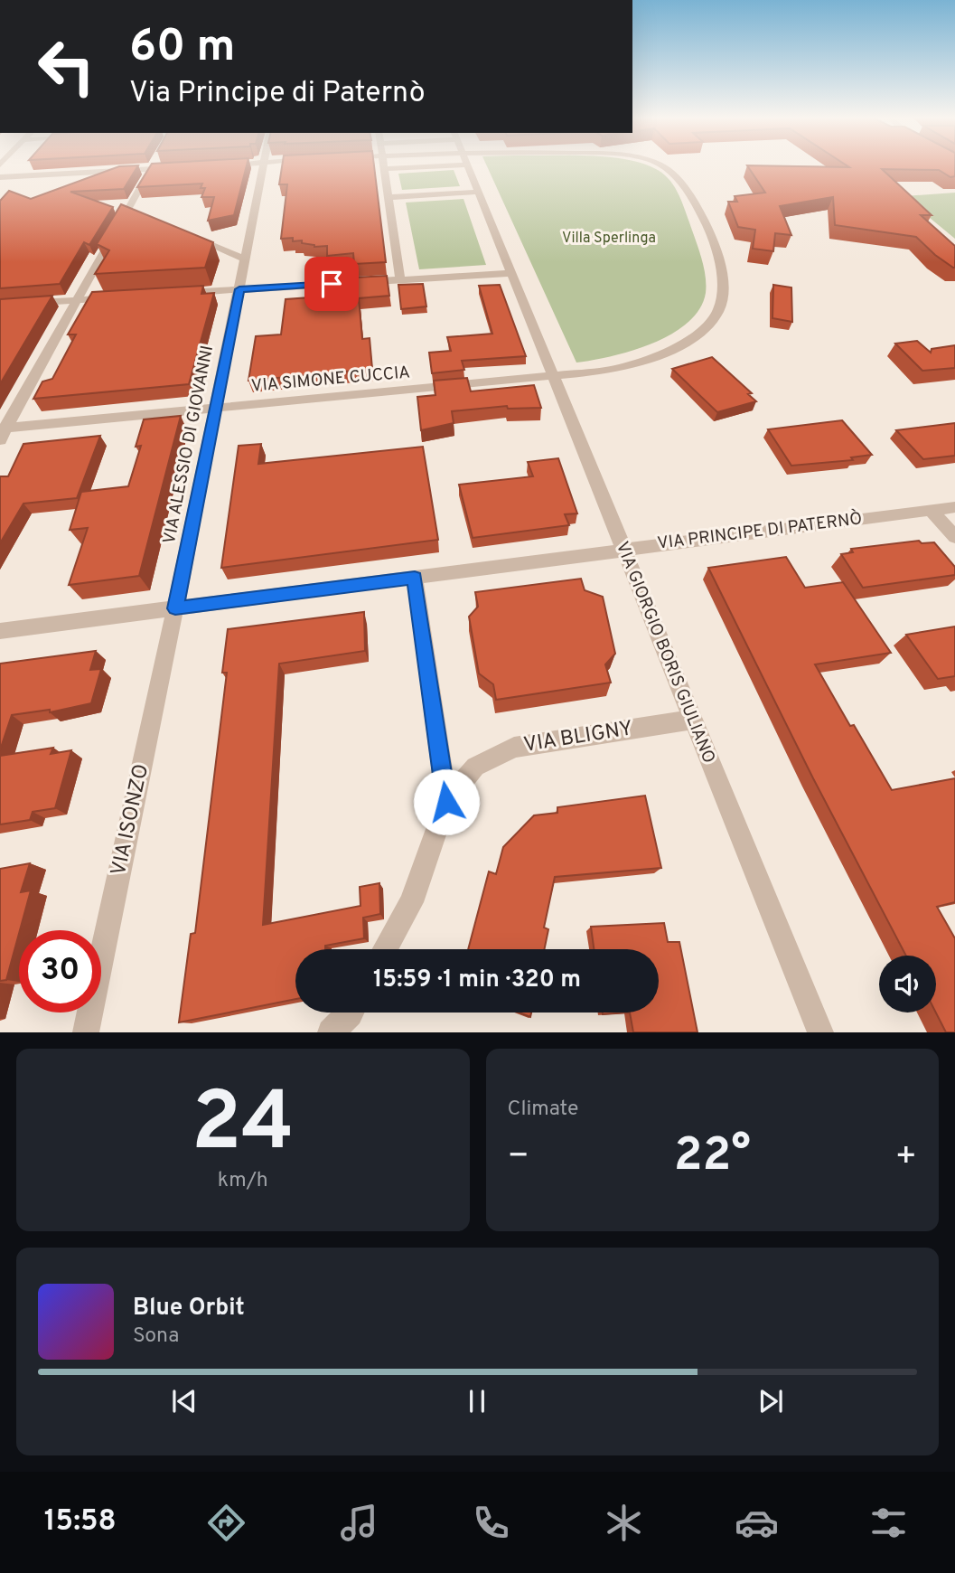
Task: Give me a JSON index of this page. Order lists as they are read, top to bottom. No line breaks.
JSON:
{"streets":{"street":["VIA SIMONE CUCCIA","VIA ALESSIO DI GIOVANNI","VIA PRINCIPE DI PATERNÒ","VIA GIORGIO BORIS GIULIANO","VIA BLIGNY","VIA ISONZO"]},"crossings":[["VIA SIMONE CUCCIA","VIA ALESSIO DI GIOVANNI"],["VIA SIMONE CUCCIA","VIA GIORGIO BORIS GIULIANO"],["VIA ALESSIO DI GIOVANNI","VIA PRINCIPE DI PATERNÒ"],["VIA ALESSIO DI GIOVANNI","VIA ISONZO"],["VIA PRINCIPE DI PATERNÒ","VIA GIORGIO BORIS GIULIANO"],["VIA PRINCIPE DI PATERNÒ","VIA ISONZO"],["VIA GIORGIO BORIS GIULIANO","VIA BLIGNY"]],"parks":["Villa Sperlinga"],"page":{"turn":["60 m","Via Principe di Paternò"],"limit":"30","trip":"15:59 · 1 min · 320 m","tile":[["24","km/h"],"Climate"],"heat":["−","22°","+"],"song":["Blue Orbit","Sona"],"tabs":"15:58"}}
